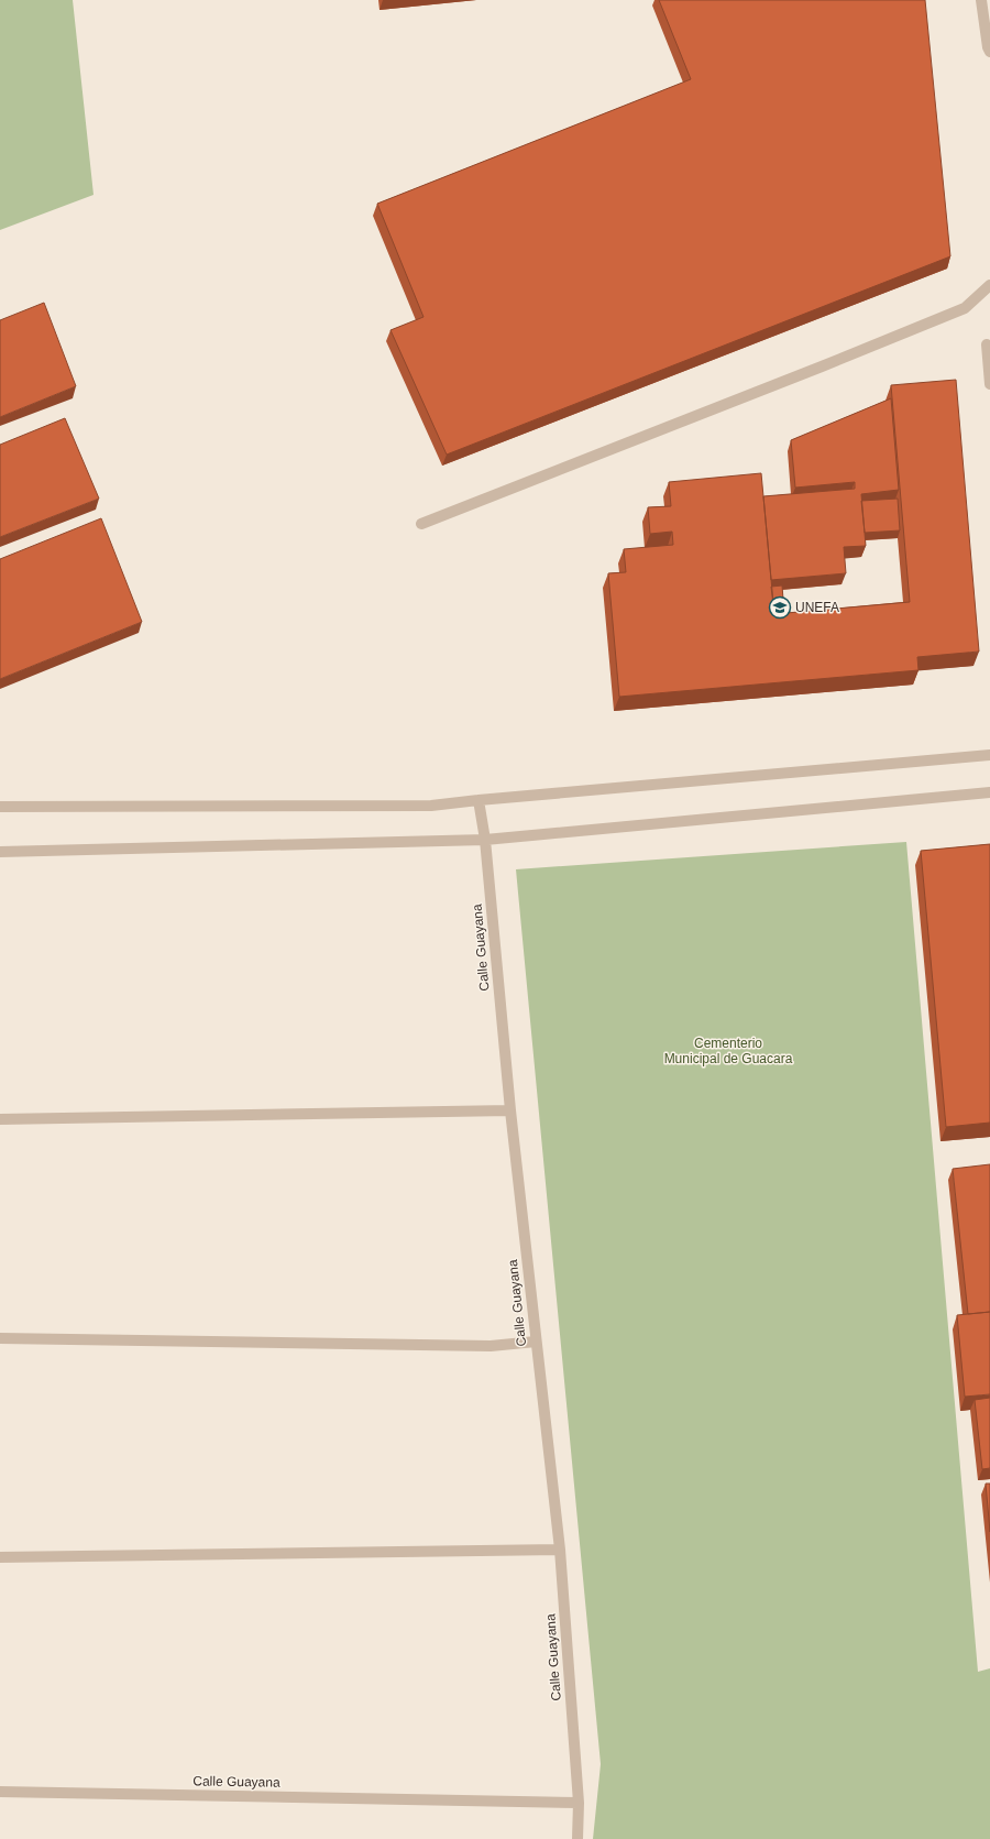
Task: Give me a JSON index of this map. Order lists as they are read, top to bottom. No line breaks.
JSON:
{"streets":{"street":["Calle Guayana"]},"parks":["Cementerio Municipal de Guacara"],"places":{"school or university":["UNEFA"]}}
